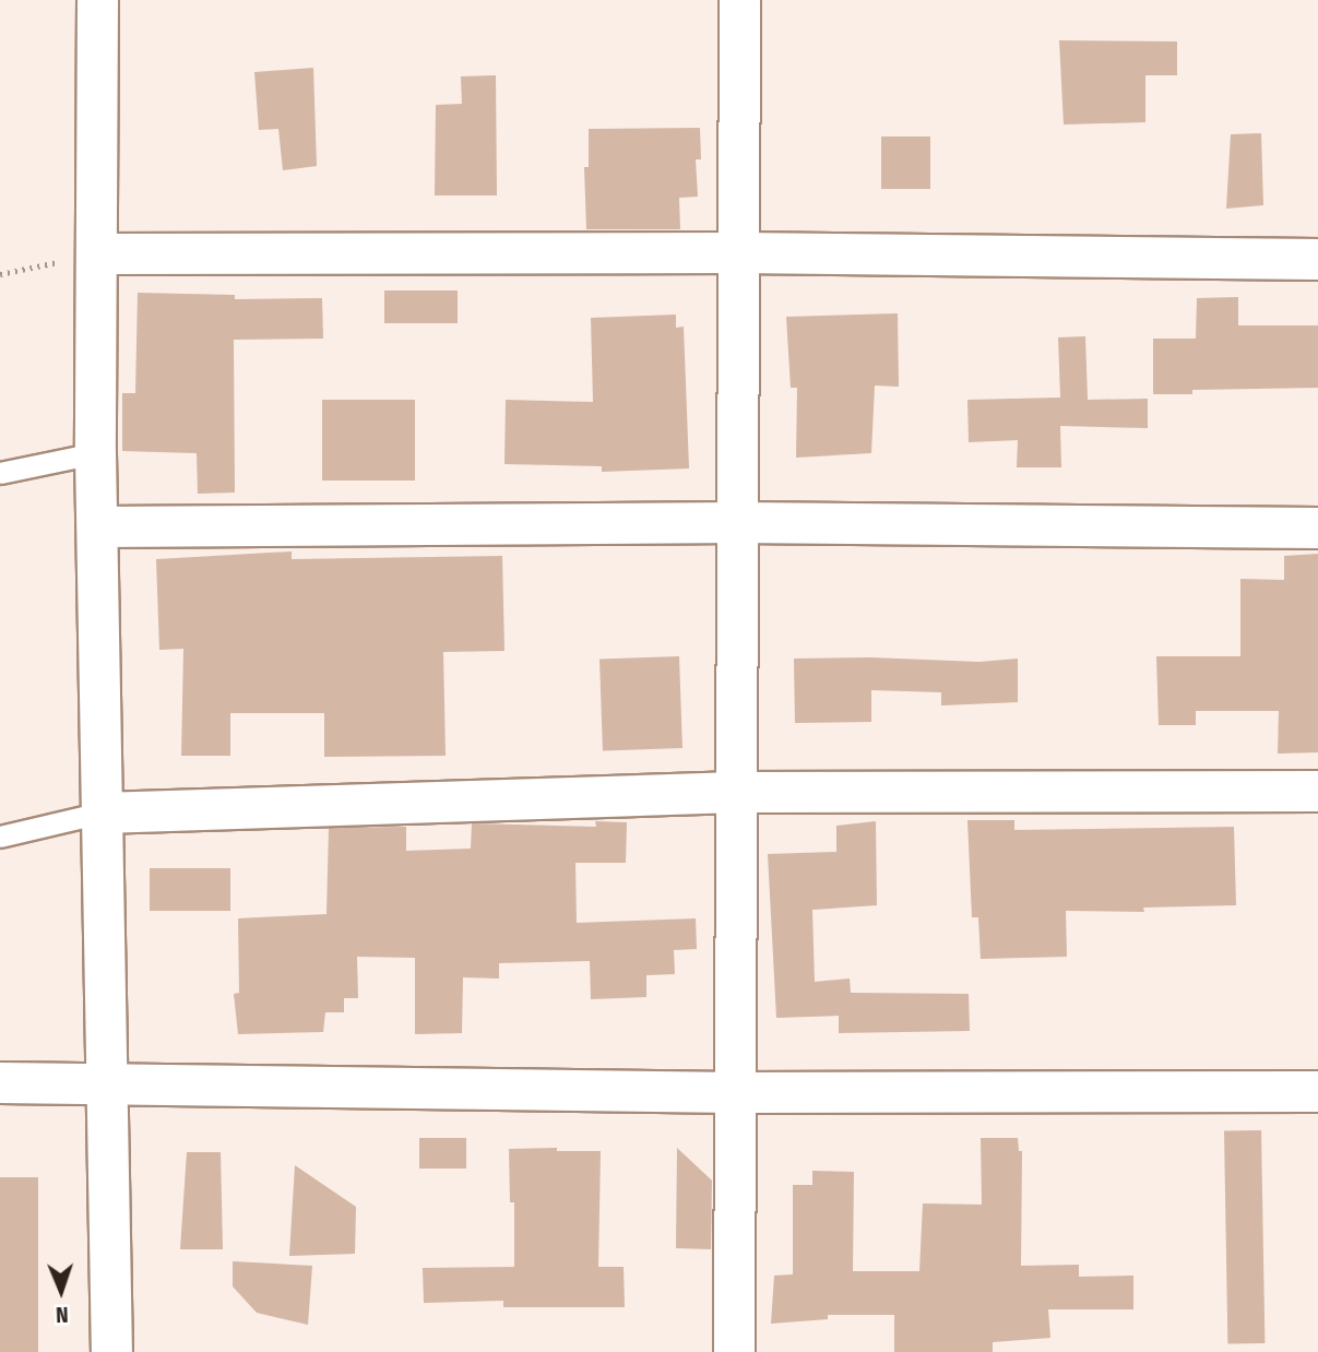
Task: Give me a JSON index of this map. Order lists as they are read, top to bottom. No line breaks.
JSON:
{"north":"bottom"}
